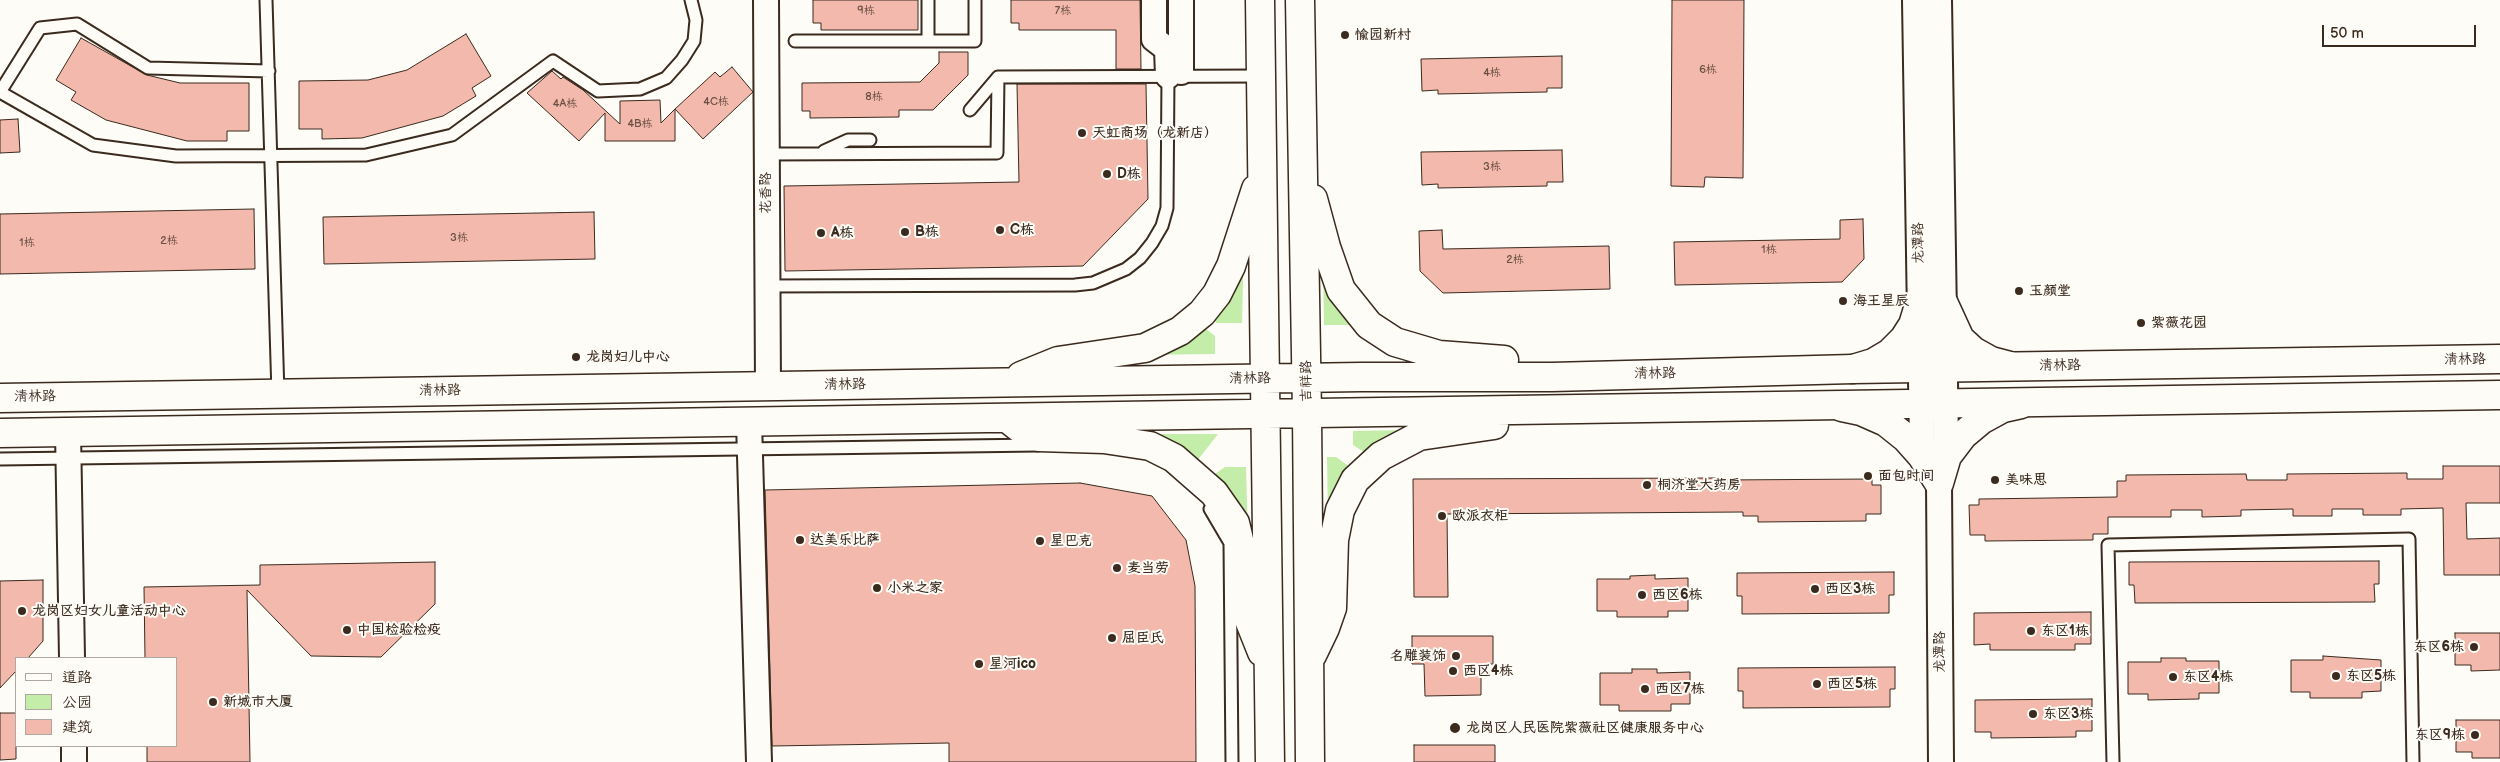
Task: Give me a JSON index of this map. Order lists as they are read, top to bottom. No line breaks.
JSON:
{"streets":{"main road":["清林路","吉祥路"],"street":["花香路","龙潭路"]},"crossings":[["花香路","清林路"],["龙潭路","清林路"],["清林路","吉祥路"]],"places":["愉园新村","天虹商场（龙新店）","D栋","C栋","B栋","A栋","玉颜堂","海王星辰","紫薇花园","龙岗妇儿中心","面包时间","美味思","桐济堂大药房","欧派衣柜","达美乐比萨","星巴克","麦当劳","小米之家","西区3栋","西区6栋","龙岗区妇女儿童活动中心","中国检验检疫","东区1栋","屈臣氏","东区6栋","名雕装饰","星河ico","西区4栋","东区5栋","东区4栋","西区5栋","西区7栋","新城市大厦","东区3栋","龙岗区人民医院紫薇社区健康服务中心","东区9栋"],"house_numbers":["9栋","7栋","6栋","4栋","8栋","4C栋","4A栋","4B栋","3栋","3栋","2栋","1栋","1栋","2栋"],"legend":["道路","公园","建筑"],"scale_bar":"50 m"}
